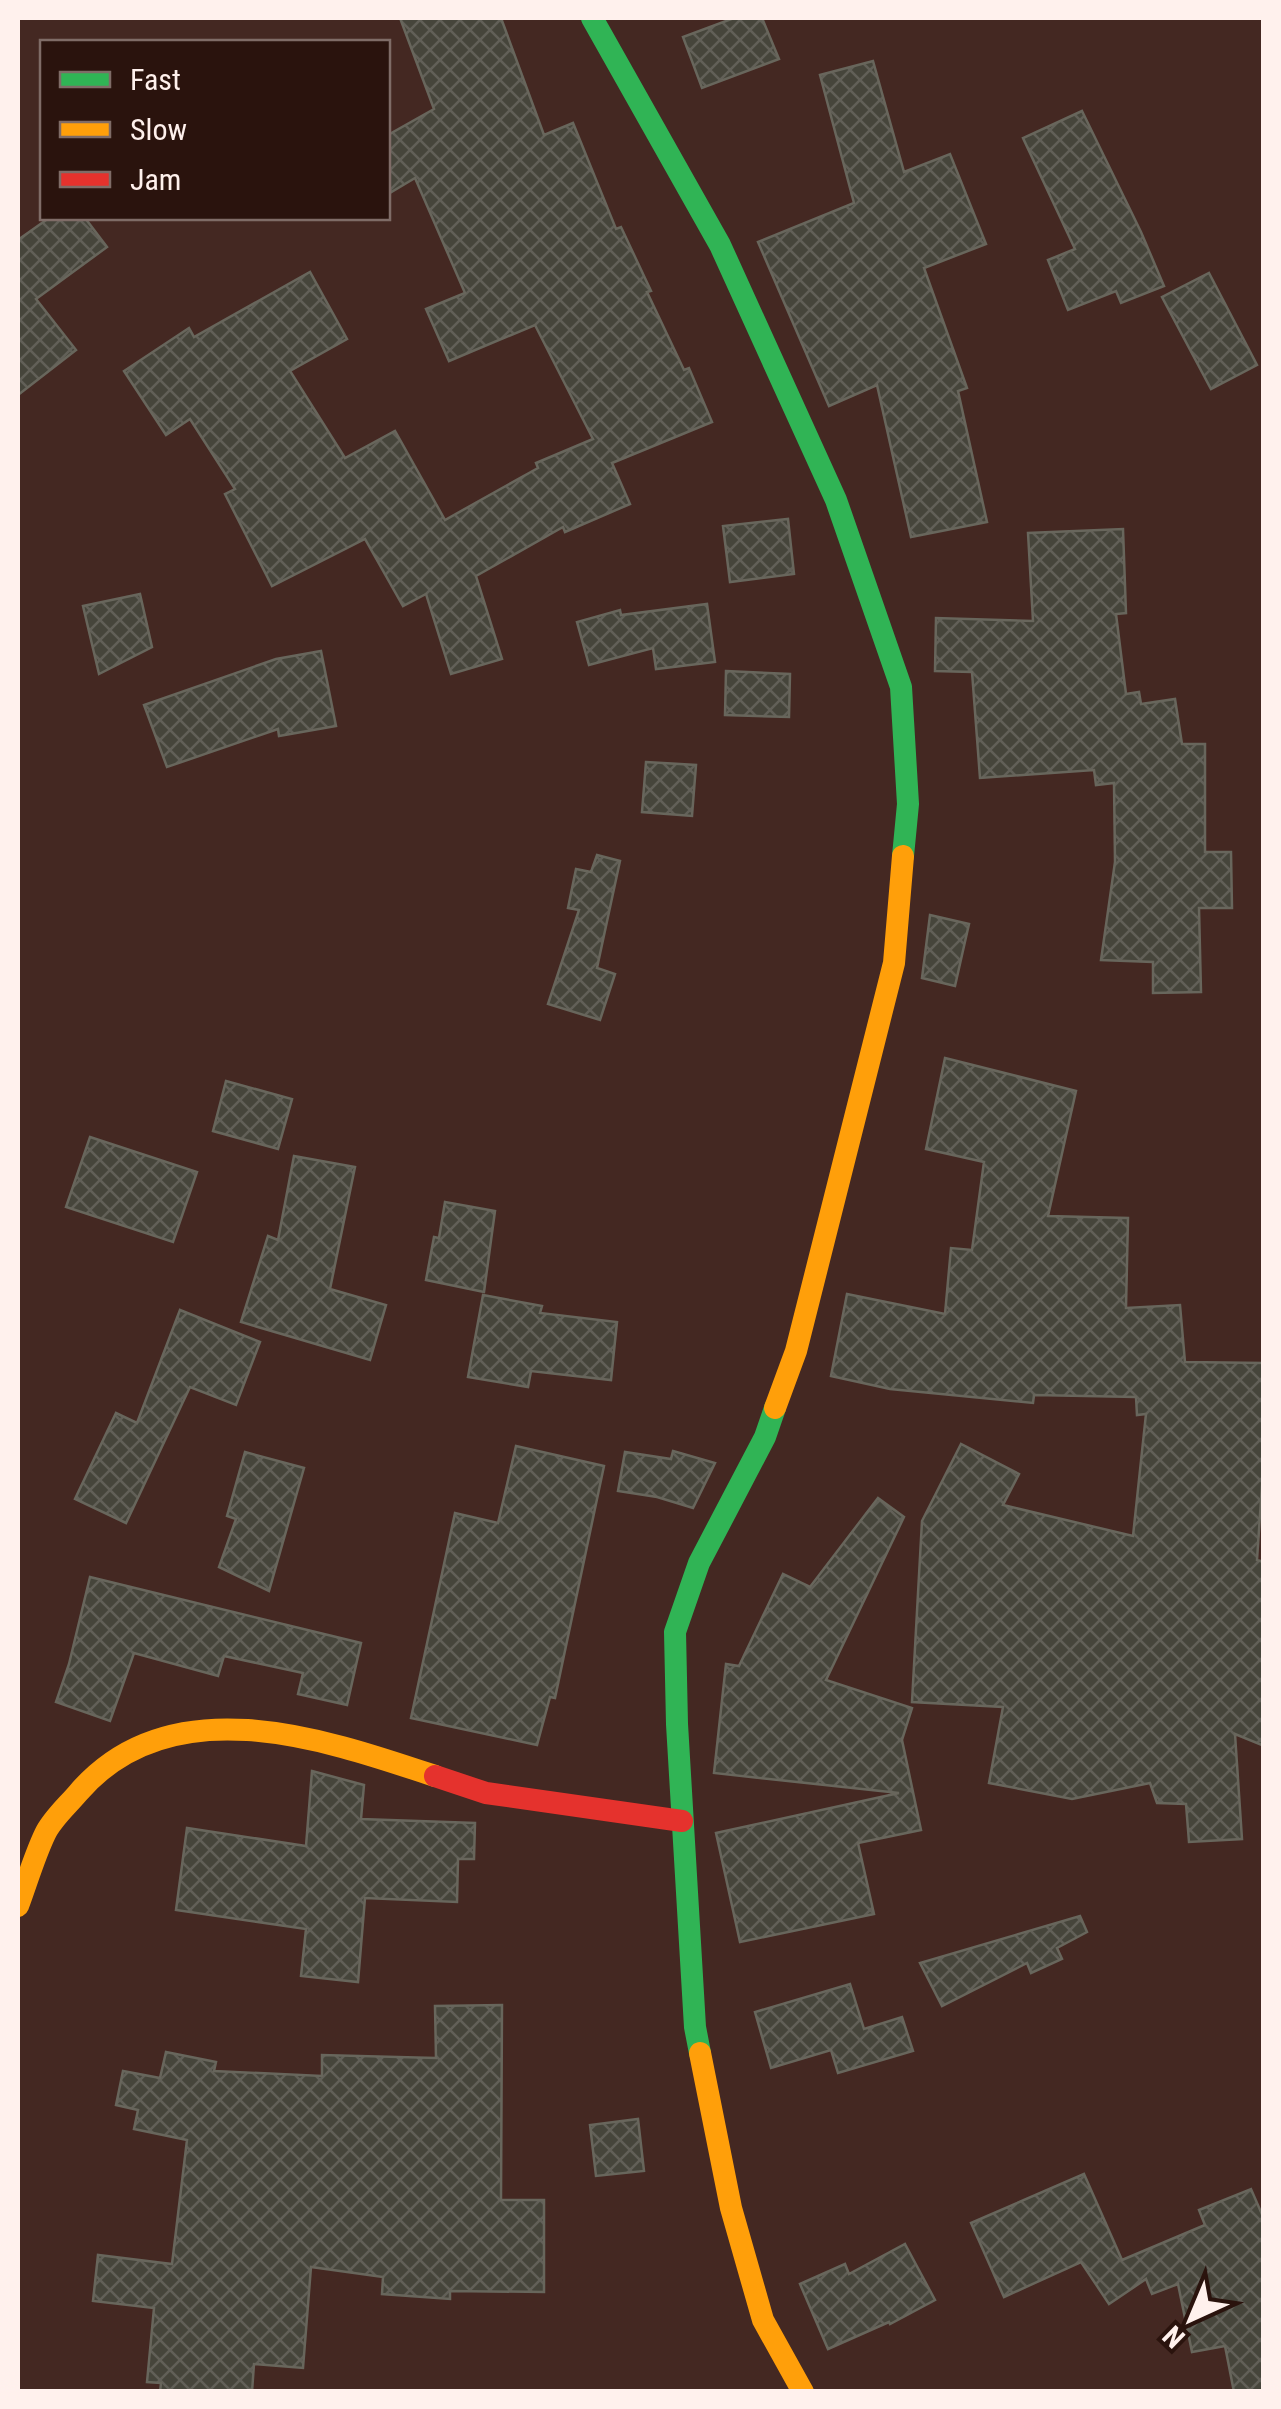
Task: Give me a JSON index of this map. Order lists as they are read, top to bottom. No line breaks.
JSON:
{"legend":["Fast","Slow","Jam"],"north":"bottom left"}
